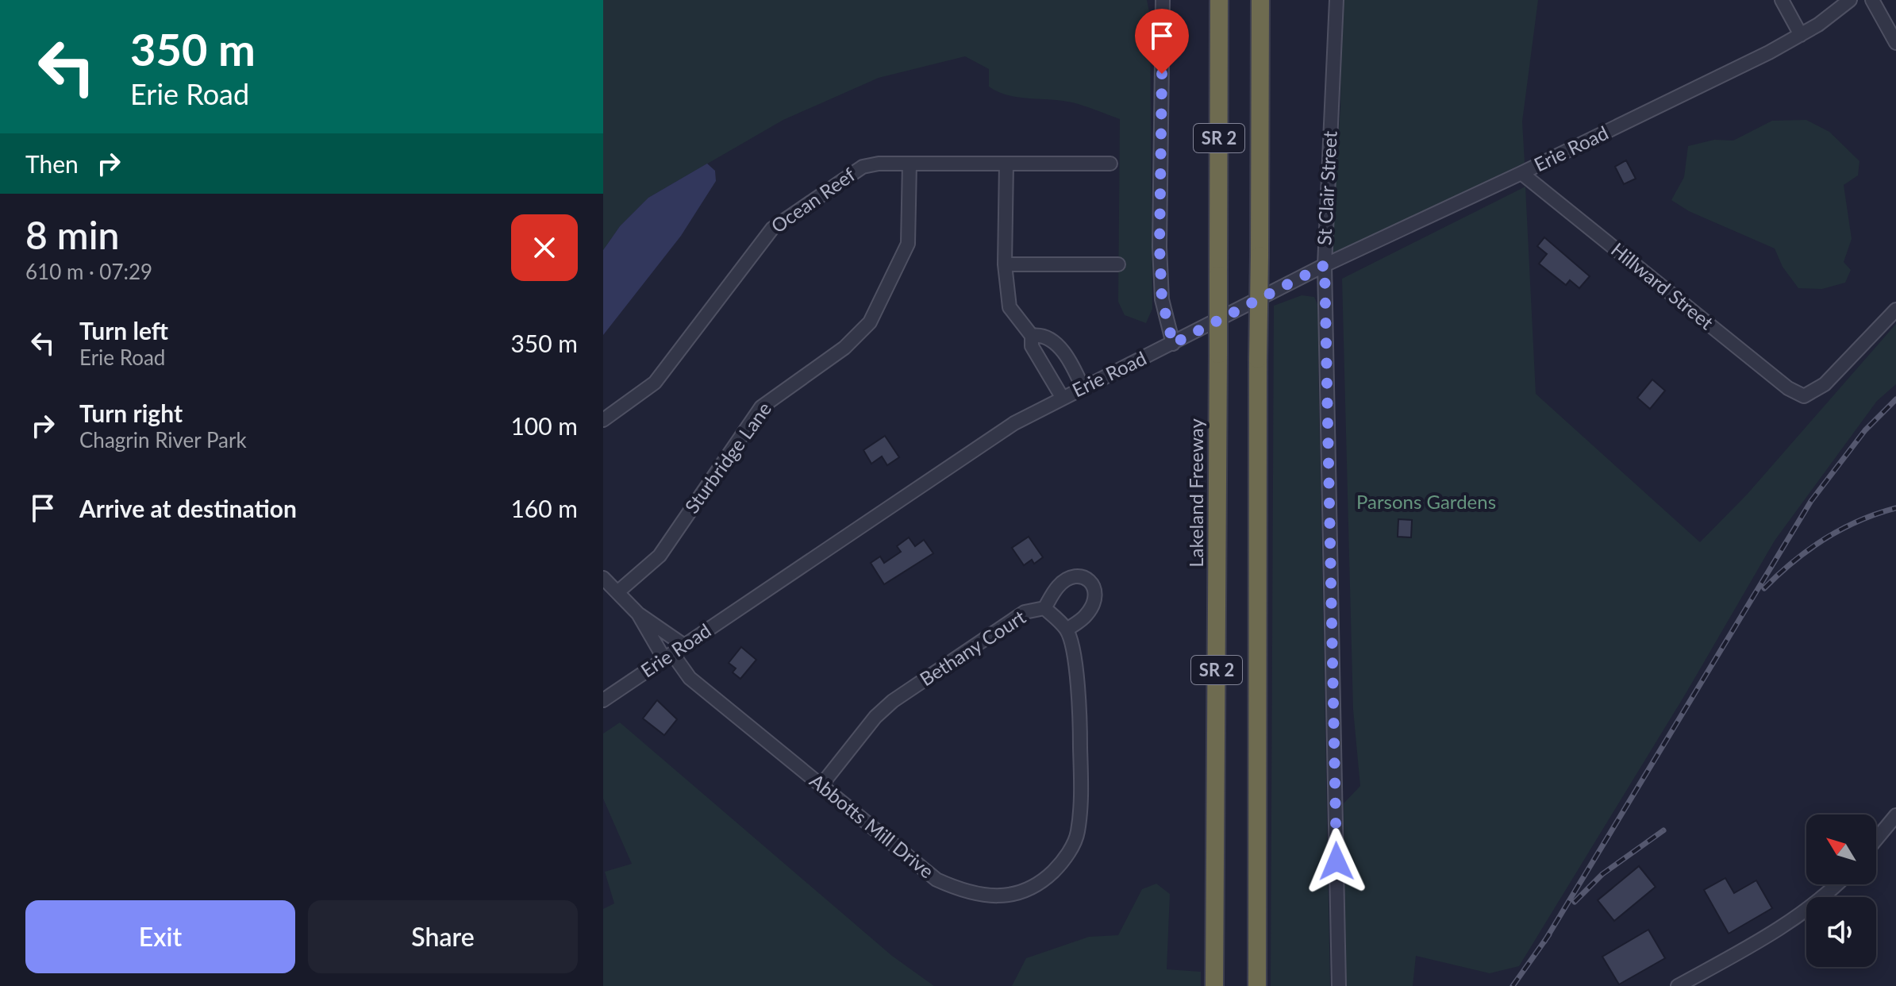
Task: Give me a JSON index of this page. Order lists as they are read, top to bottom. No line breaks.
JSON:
{"streets":{"highway":["SR 2","Lakeland Freeway"],"street":["Erie Road","St Clair Street","Ocean Reef","Hillward Street","Sturbridge Lane","Bethany Court","Abbotts Mill Drive"]},"crossings":[["Erie Road","St Clair Street"],["Erie Road","Hillward Street"],["Erie Road","Abbotts Mill Drive"],["Ocean Reef","Sturbridge Lane"],["Bethany Court","Abbotts Mill Drive"]],"parks":["Parsons Gardens"],"north":"top left","page":{"turn":["350 m","Erie Road"],"then":"Then","heading":["8 min","610 m · 07:29"],"list":[{"name":"Turn left","note":"Erie Road","value":"350 m"},{"name":"Turn right","note":"Chagrin River Park","value":"100 m"},{"name":"Arrive at destination","value":"160 m"}],"buttons":["Exit","Share"]}}
